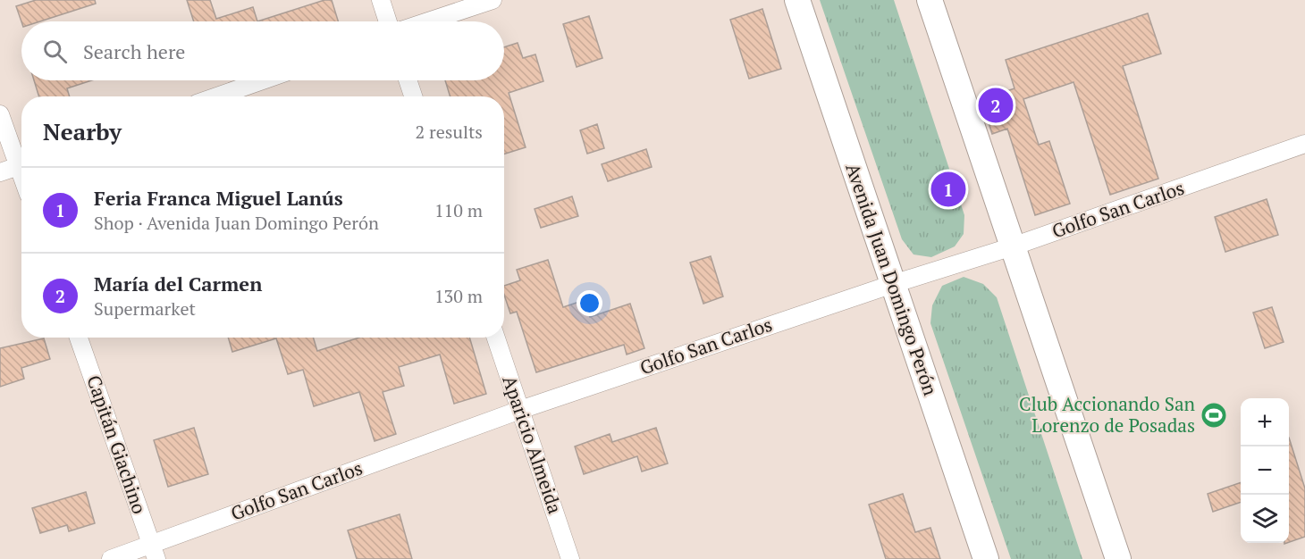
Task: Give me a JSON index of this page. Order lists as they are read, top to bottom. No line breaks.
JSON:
{"streets":{"main road":["Avenida Juan Domingo Perón"],"street":["Golfo San Carlos","Capitán Giachino","Aparicio Almeida"]},"crossings":[["Golfo San Carlos","Avenida Juan Domingo Perón"],["Golfo San Carlos","Capitán Giachino"],["Golfo San Carlos","Aparicio Almeida"]],"places":{"sports":["Club Accionando San Lorenzo de Posadas"]},"page":{"search":"Search here","pins":["2","1"],"heading":["Nearby","2 results"],"list":[{"mark":"1","name":"Feria Franca Miguel Lanús","note":"Shop · Avenida Juan Domingo Perón","value":"110 m"},{"mark":"2","name":"María del Carmen","note":"Supermarket","value":"130 m"}],"map_buttons":["+","−"]}}
